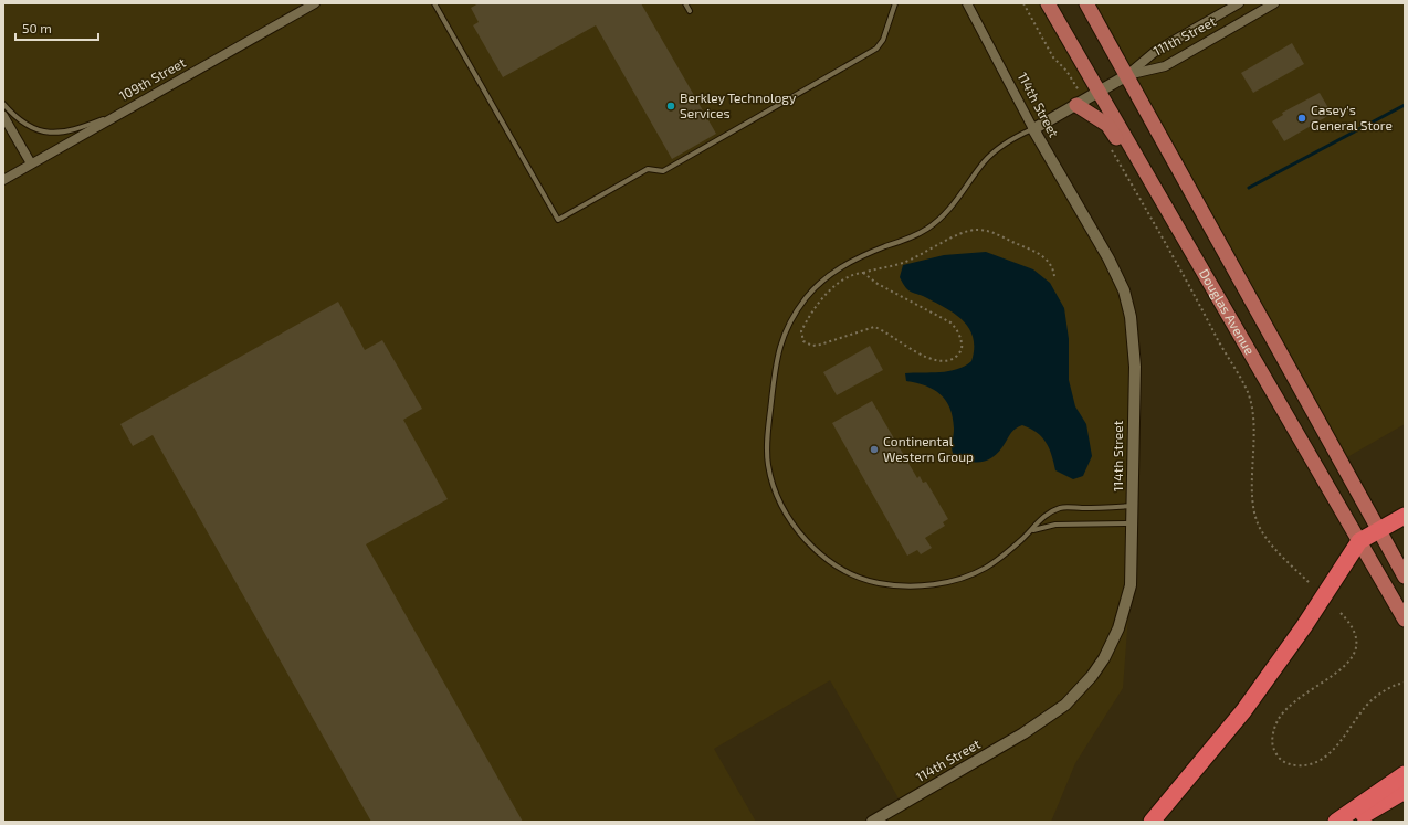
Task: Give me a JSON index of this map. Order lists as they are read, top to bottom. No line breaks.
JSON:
{"streets":{"main road":["Douglas Avenue"],"street":["111th Street","109th Street","114th Street"]},"crossings":[["111th Street","114th Street"],["111th Street","Douglas Avenue"]],"places":["Berkley Technology Services","Casey's General Store","Continental Western Group"],"scale_bar":"50 m"}
